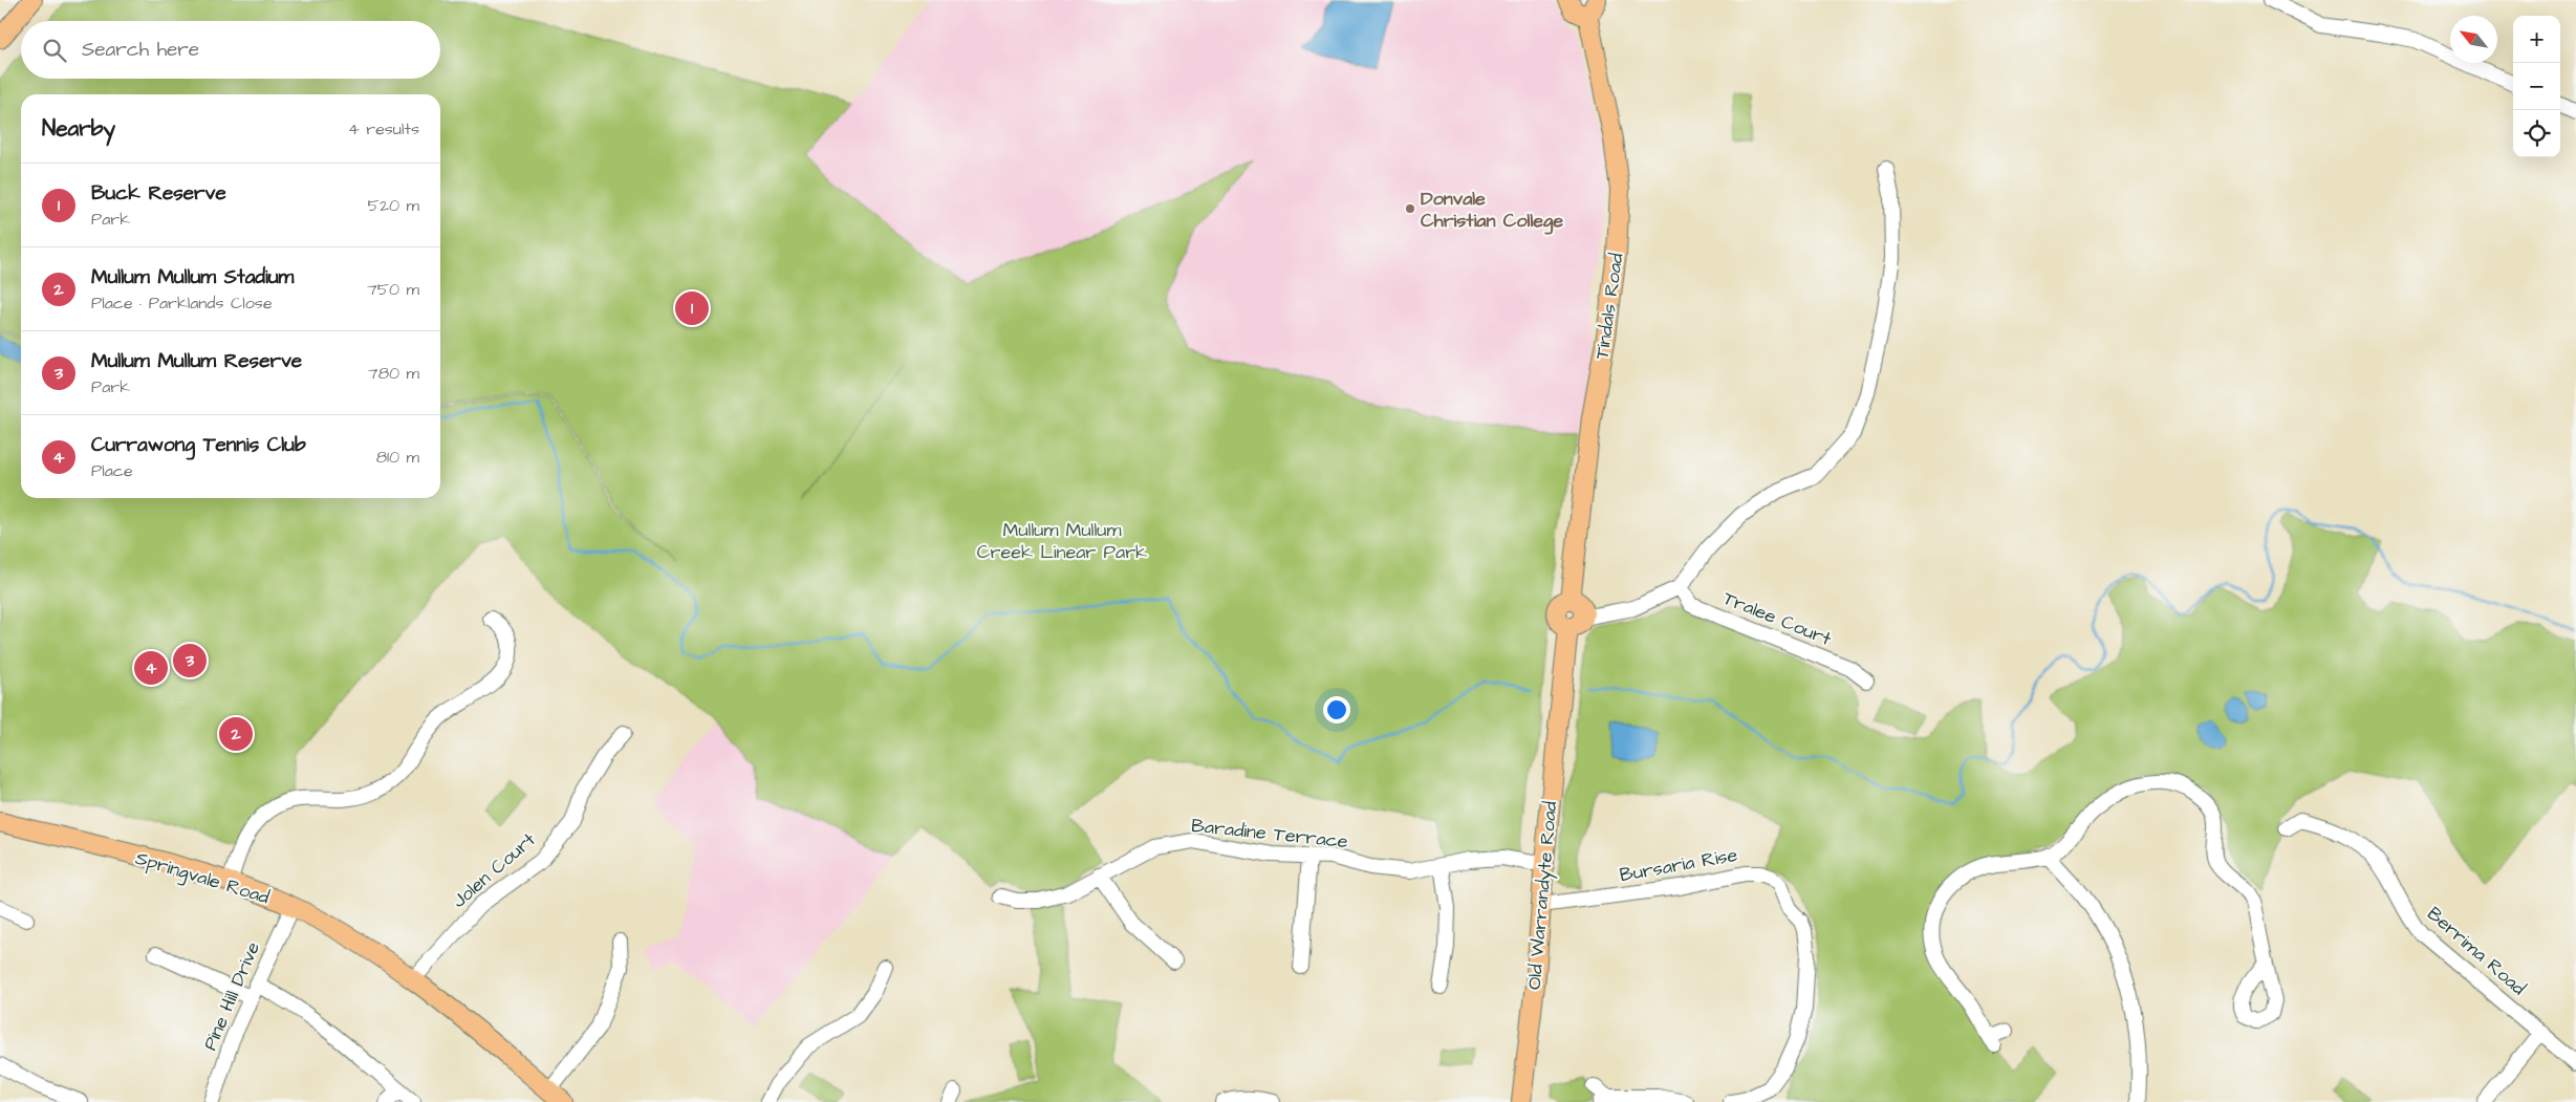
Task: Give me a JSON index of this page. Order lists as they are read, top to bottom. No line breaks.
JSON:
{"streets":{"main road":["Tindals Road","Springvale Road","Old Warrandyte Road"],"street":["Tralee Court","Baradine Terrace","Bursaria Rise","Jolen Court","Berrima Road","Pine Hill Drive"]},"crossings":[["Tindals Road","Old Warrandyte Road"],["Baradine Terrace","Old Warrandyte Road"],["Bursaria Rise","Old Warrandyte Road"],["Jolen Court","Springvale Road"],["Springvale Road","Pine Hill Drive"]],"parks":["Mullum Mullum Creek Linear Park"],"places":["Donvale Christian College"],"north":"top left","page":{"map_buttons":["+","−"],"search":"Search here","heading":["Nearby","4 results"],"list":[{"mark":"1","name":"Buck Reserve","note":"Park","value":"520 m"},{"mark":"2","name":"Mullum Mullum Stadium","note":"Place · Parklands Close","value":"750 m"},{"mark":"3","name":"Mullum Mullum Reserve","note":"Park","value":"780 m"},{"mark":"4","name":"Currawong Tennis Club","note":"Place","value":"810 m"}],"pins":["1","3","4","2"]}}
